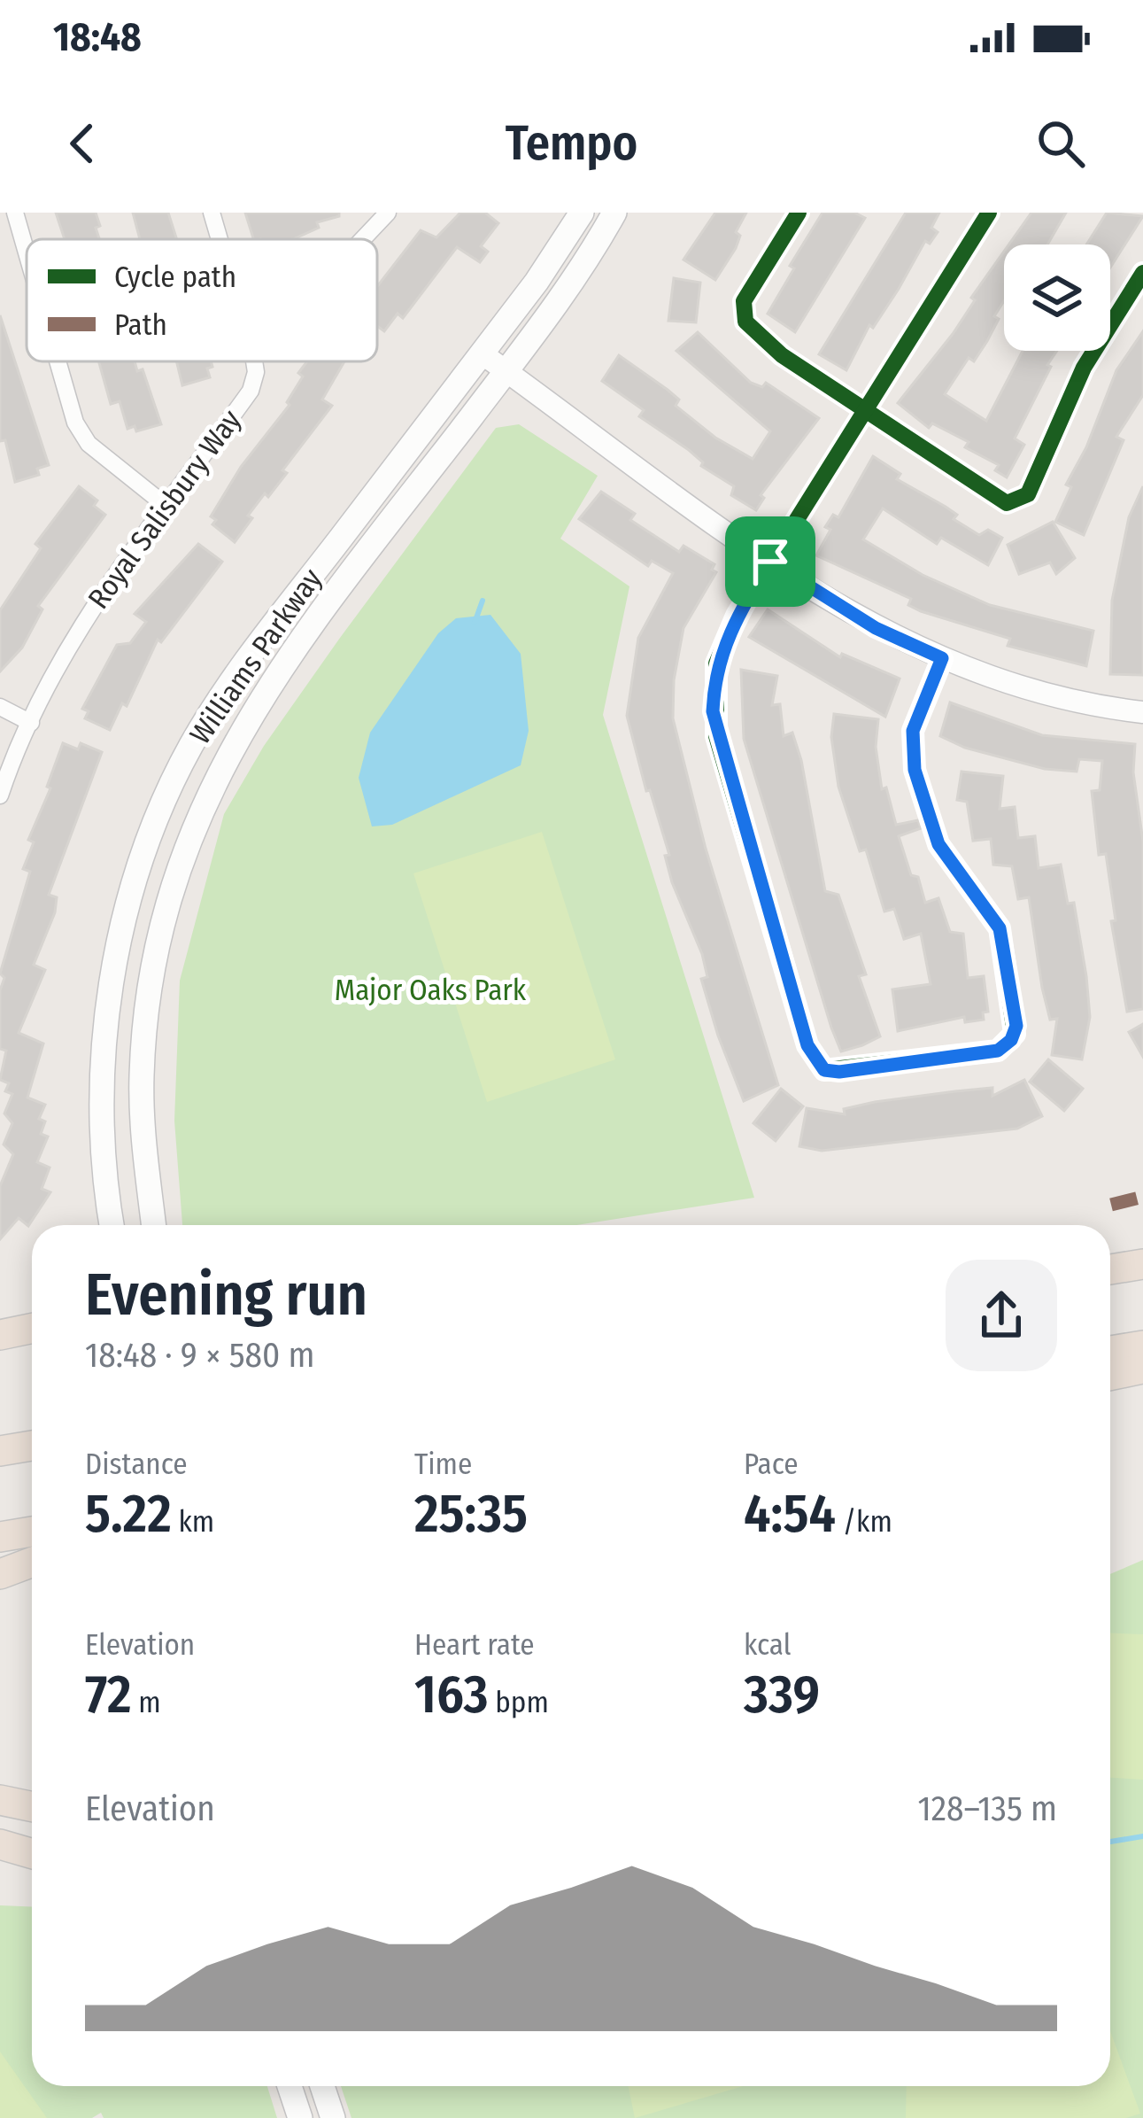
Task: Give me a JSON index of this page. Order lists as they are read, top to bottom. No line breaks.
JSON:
{"streets":{"main road":["Williams Parkway"],"street":["Royal Salisbury Way"]},"parks":["Major Oaks Park"],"legend":["Cycle path","Path"],"page":{"status":"18:48","header":"Tempo","heading":["Evening run","18:48 · 9 × 580 m"],"stats":[["Distance","5.22 km"],["Time","25:35"],["Pace","4:54 /km"],["Elevation","72 m"],["Heart rate","163 bpm"],["kcal","339"]],"chart":["Elevation","128–135 m"]}}
